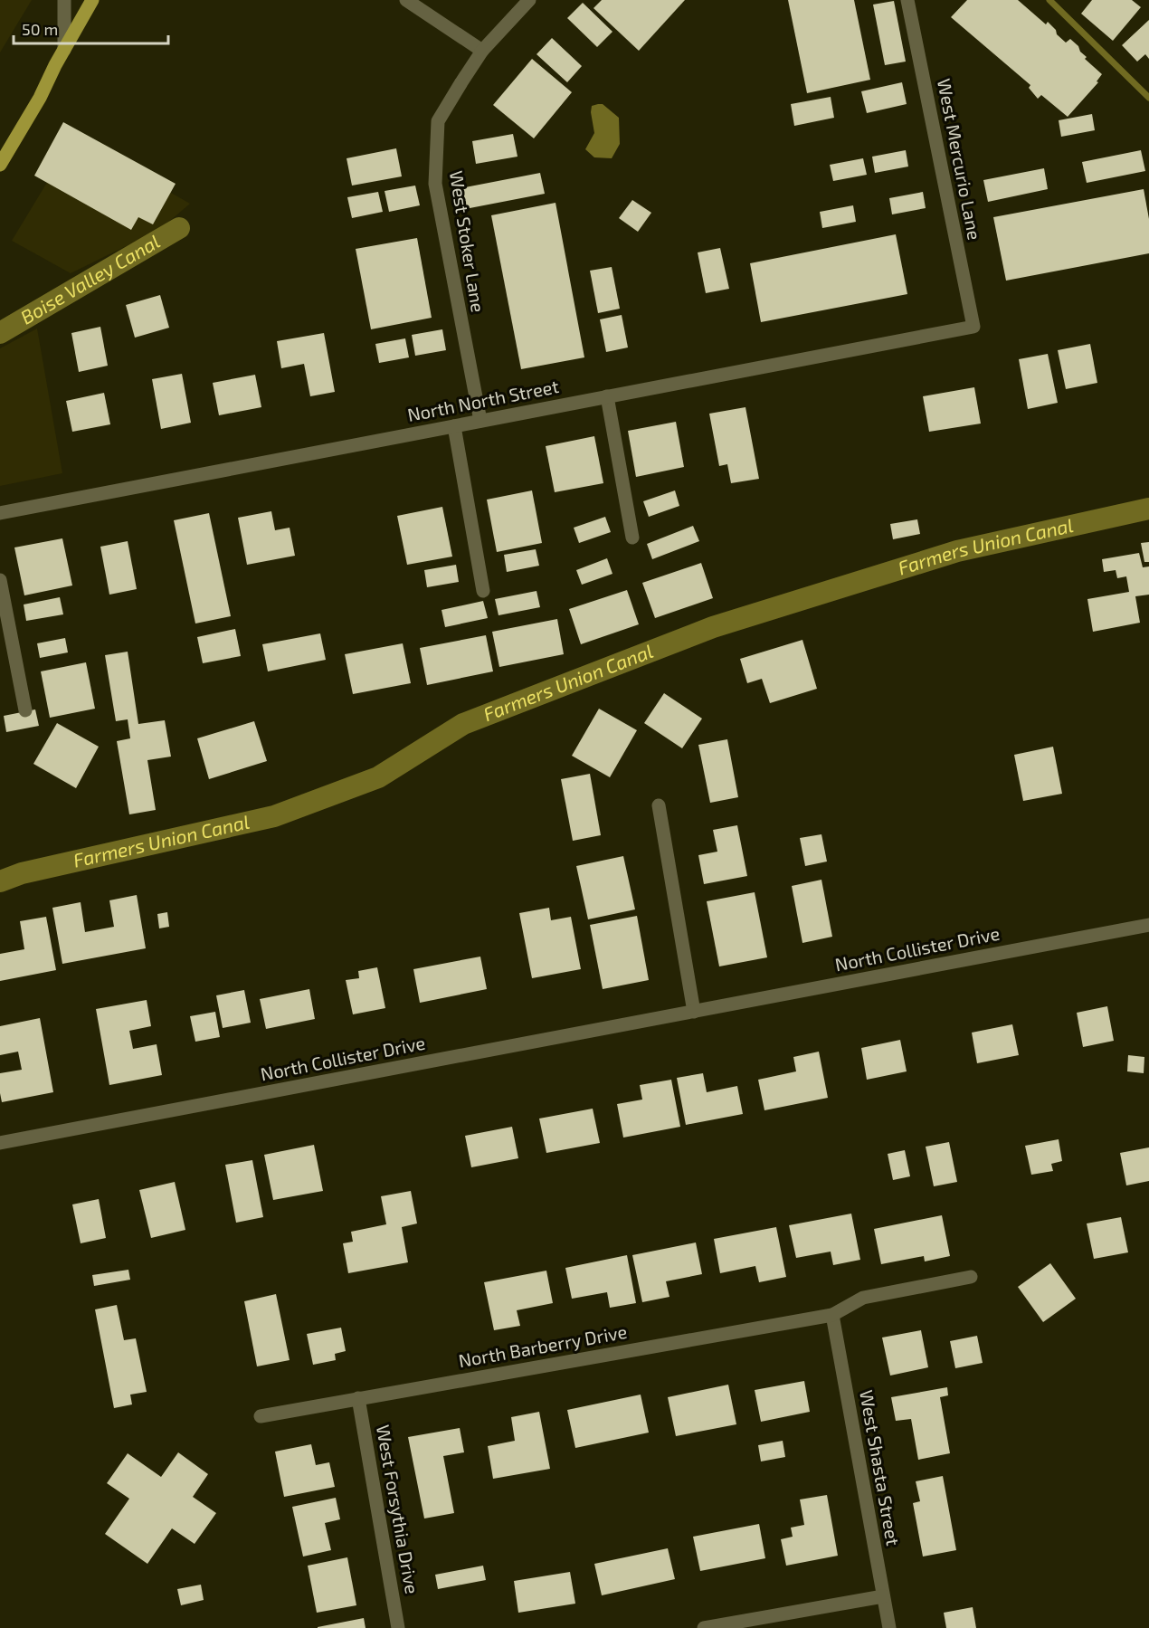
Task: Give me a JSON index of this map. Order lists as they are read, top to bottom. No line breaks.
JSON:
{"streets":{"street":["West Mercurio Lane","West Stoker Lane","North North Street","North Collister Drive","North Barberry Drive","West Shasta Street","West Forsythia Drive"]},"crossings":[["West Mercurio Lane","North North Street"],["West Stoker Lane","North North Street"],["North Barberry Drive","West Shasta Street"],["North Barberry Drive","West Forsythia Drive"]],"water":["Boise Valley Canal","Farmers Union Canal"],"scale_bar":"50 m"}
